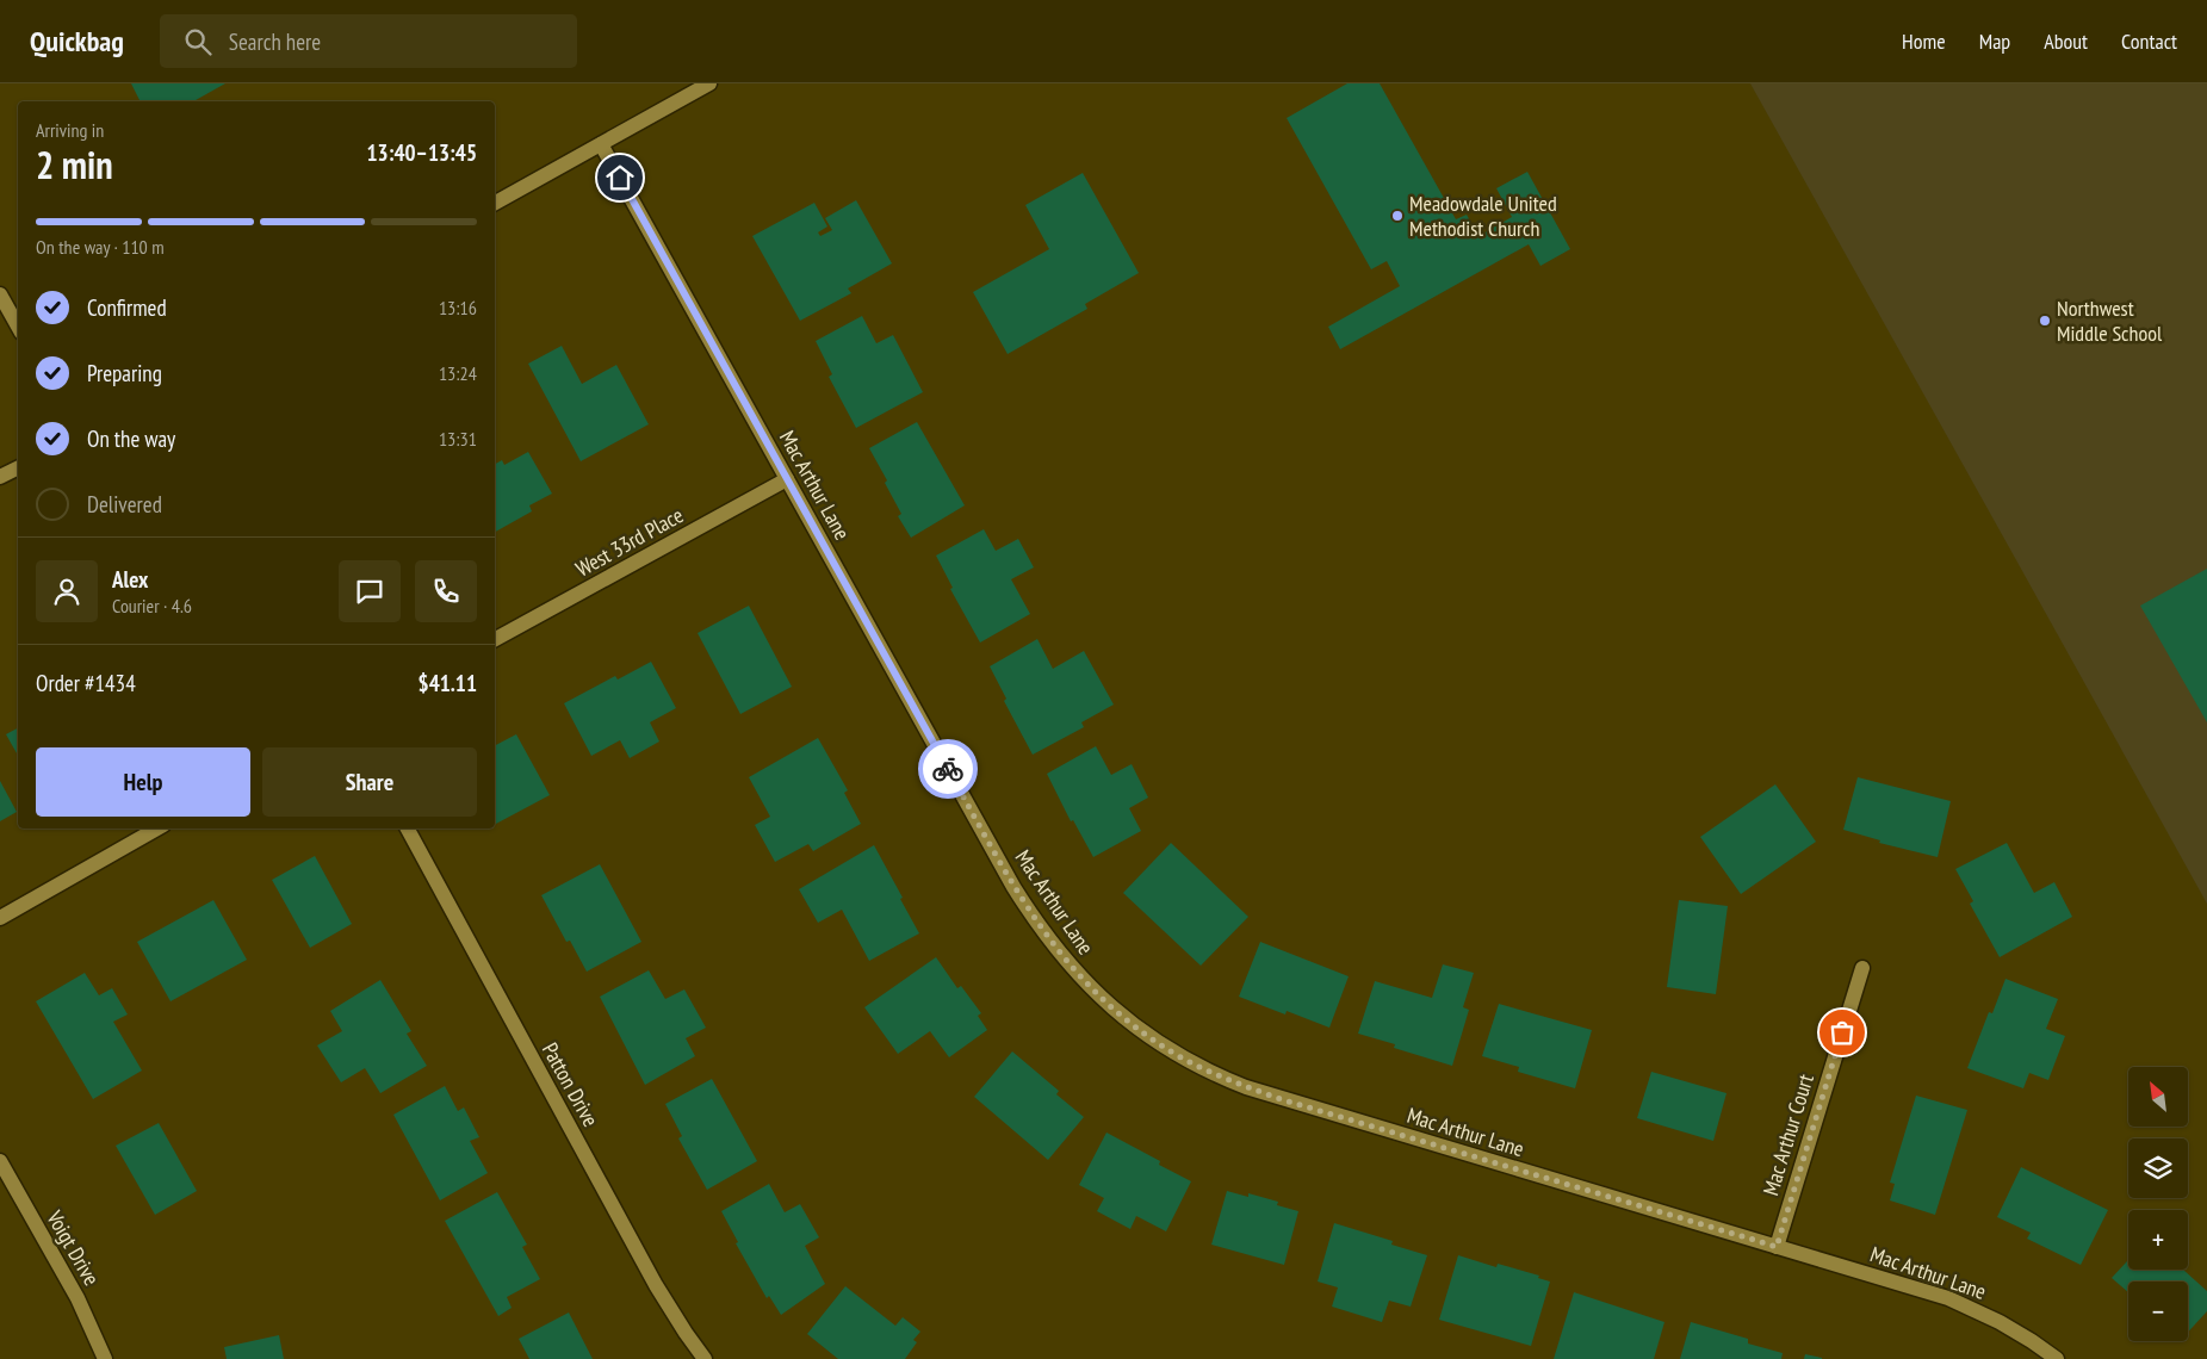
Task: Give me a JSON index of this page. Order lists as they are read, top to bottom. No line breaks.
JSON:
{"streets":{"street":["Mac Arthur Lane","West 33rd Place","Patton Drive","Mac Arthur Court","Voigt Drive"]},"crossings":[["Mac Arthur Lane","West 33rd Place"],["Mac Arthur Lane","Mac Arthur Court"]],"places":["Meadowdale United Methodist Church","Northwest Middle School"],"north":"top left","page":{"header":"Quickbag","search":"Search here","nav":["Home","Map","About","Contact"],"heading":["2 min","Arriving in","13:40–13:45"],"panel":["Alex","Courier · 4.6","Order #1434","$41.11"],"bar":"On the way · 110 m","list":[["Confirmed","13:16"],["Preparing","13:24"],["On the way","13:31"],"Delivered"],"buttons":["Help","Share"],"map_buttons":["+","−"]}}
